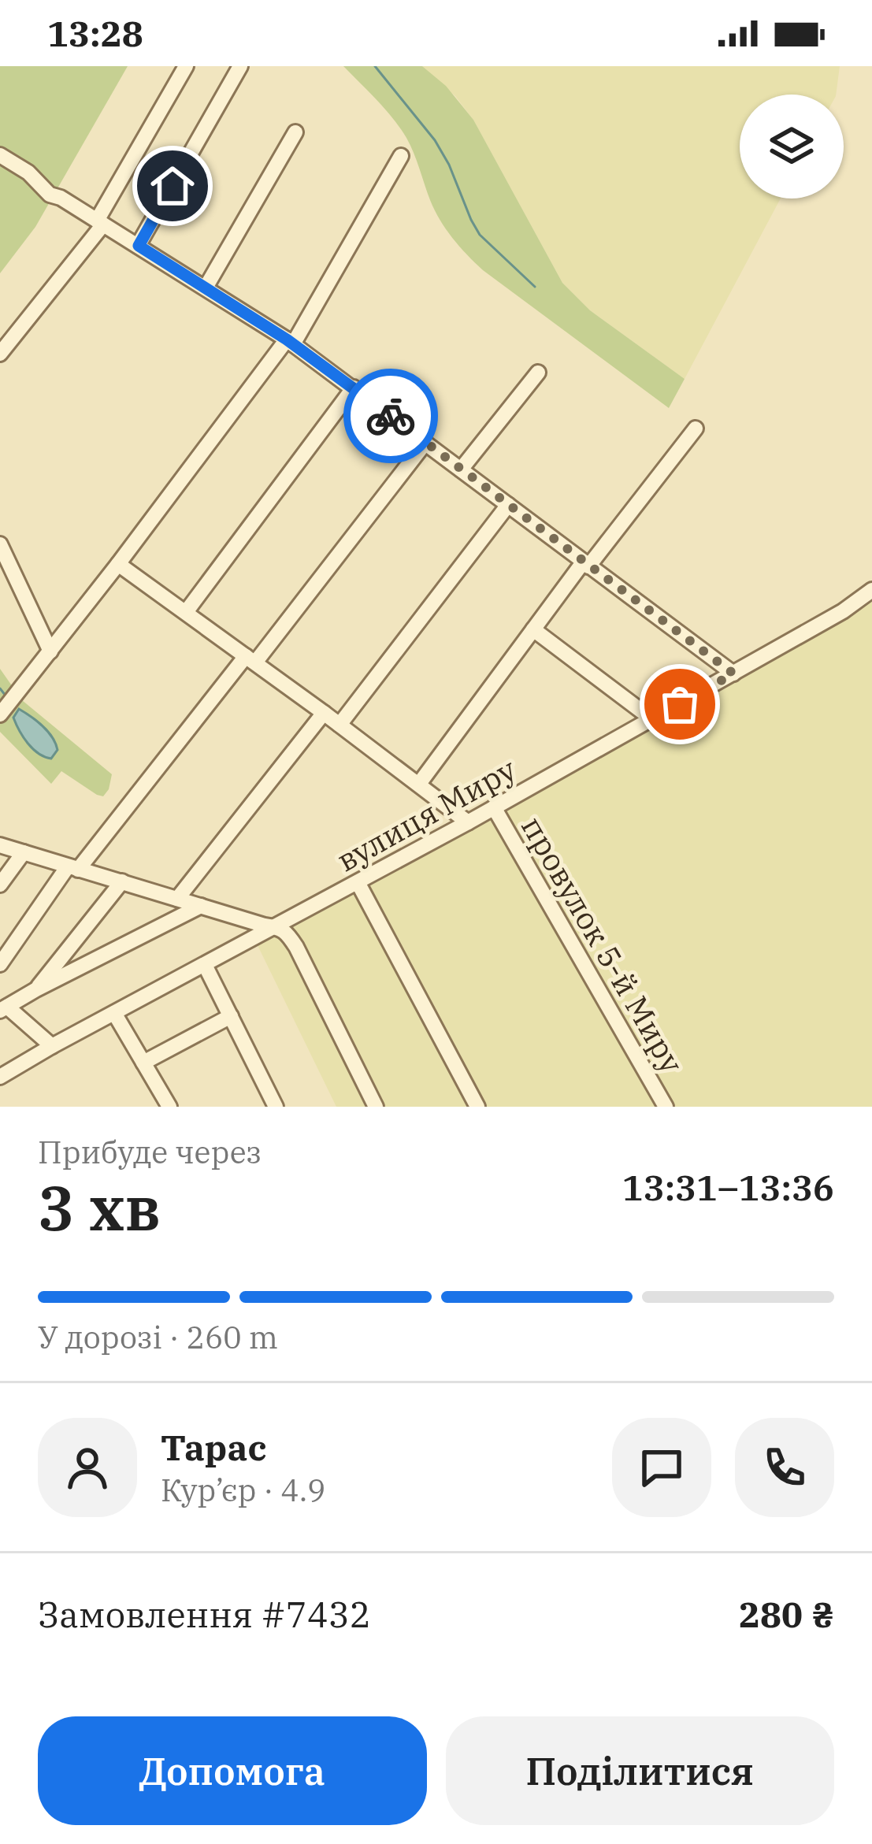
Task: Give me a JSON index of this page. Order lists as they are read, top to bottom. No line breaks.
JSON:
{"streets":{"street":["вулиця Миру","провулок 5-й Миру"]},"crossings":[["вулиця Миру","провулок 5-й Миру"]],"page":{"status":"13:28","heading":["3 хв","Прибуде через","13:31–13:36"],"panel":["Тарас","Кур’єр · 4.9","Замовлення #7432","280 ₴"],"bar":"У дорозі · 260 m","buttons":["Допомога","Поділитися"]}}
